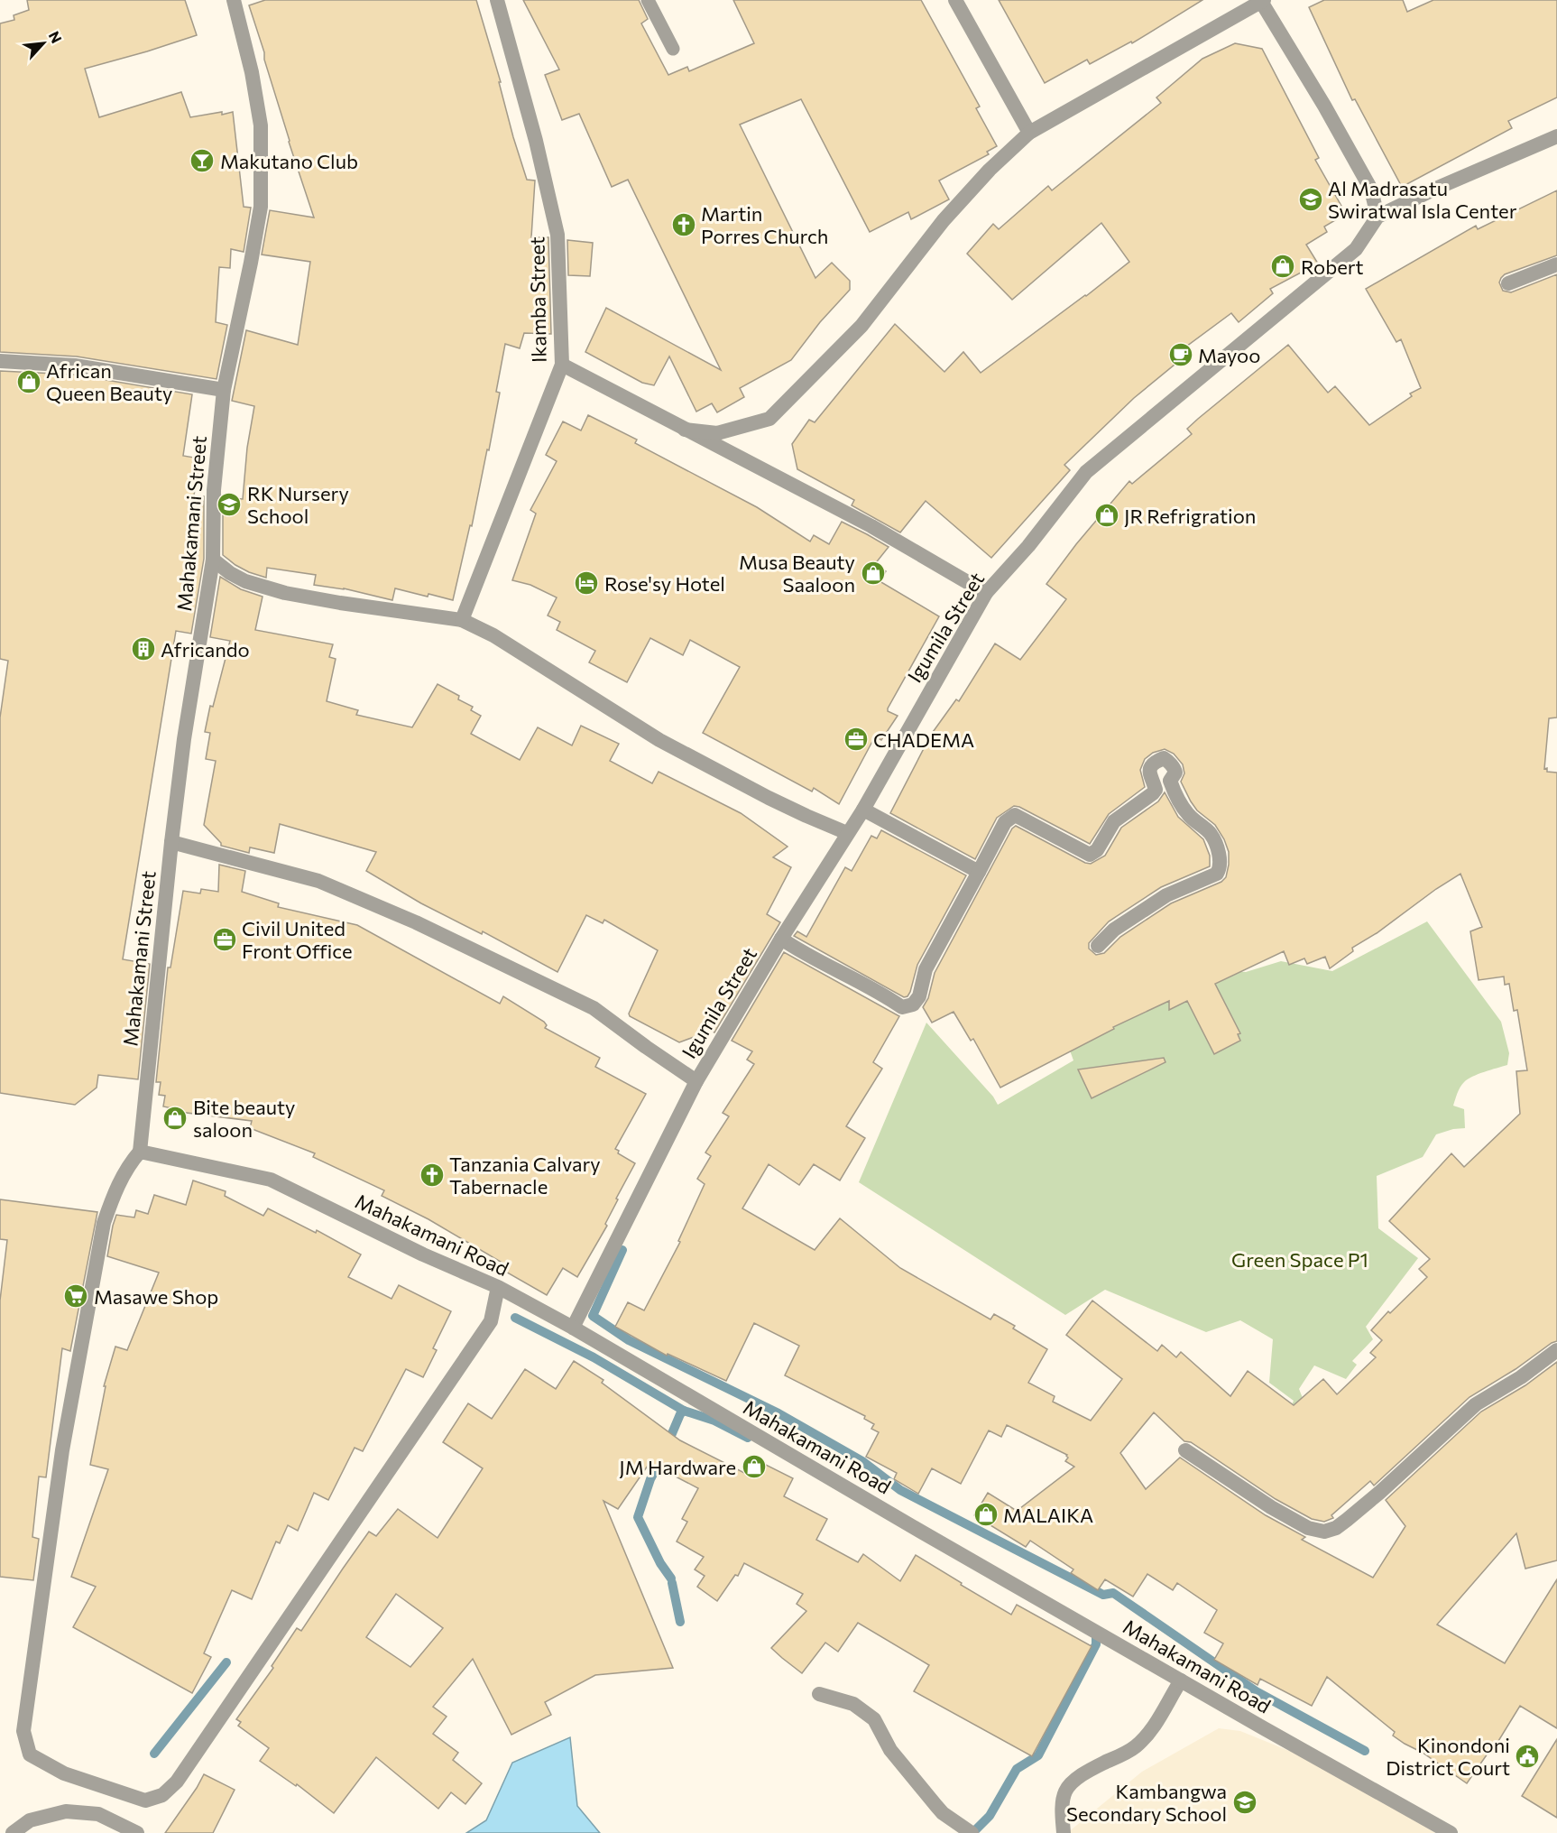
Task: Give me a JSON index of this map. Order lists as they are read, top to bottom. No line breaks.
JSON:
{"streets":{"street":["Ikamba Street","Mahakamani Street","Igumila Street","Mahakamani Road"]},"crossings":[["Mahakamani Street","Mahakamani Road"],["Igumila Street","Mahakamani Road"]],"parks":["Green Space P1"],"places":{"bar":["Makutano Club"],"school or university":["Al Madrasatu Swiratwal Isla Center","RK Nursery School","Kambangwa Secondary School"],"church":["Martin Porres Church","Tanzania Calvary Tabernacle"],"shop":["Robert","African Queen Beauty","JR Refrigration","Musa Beauty Saaloon","Bite beauty saloon","JM Hardware","MALAIKA"],"cafe":["Mayoo"],"hotel":["Rose'sy Hotel"],"building":["Africando"],"office":["CHADEMA","Civil United Front Office"],"supermarket":["Masawe Shop"],"public building":["Kinondoni District Court"]},"north":"top right"}
